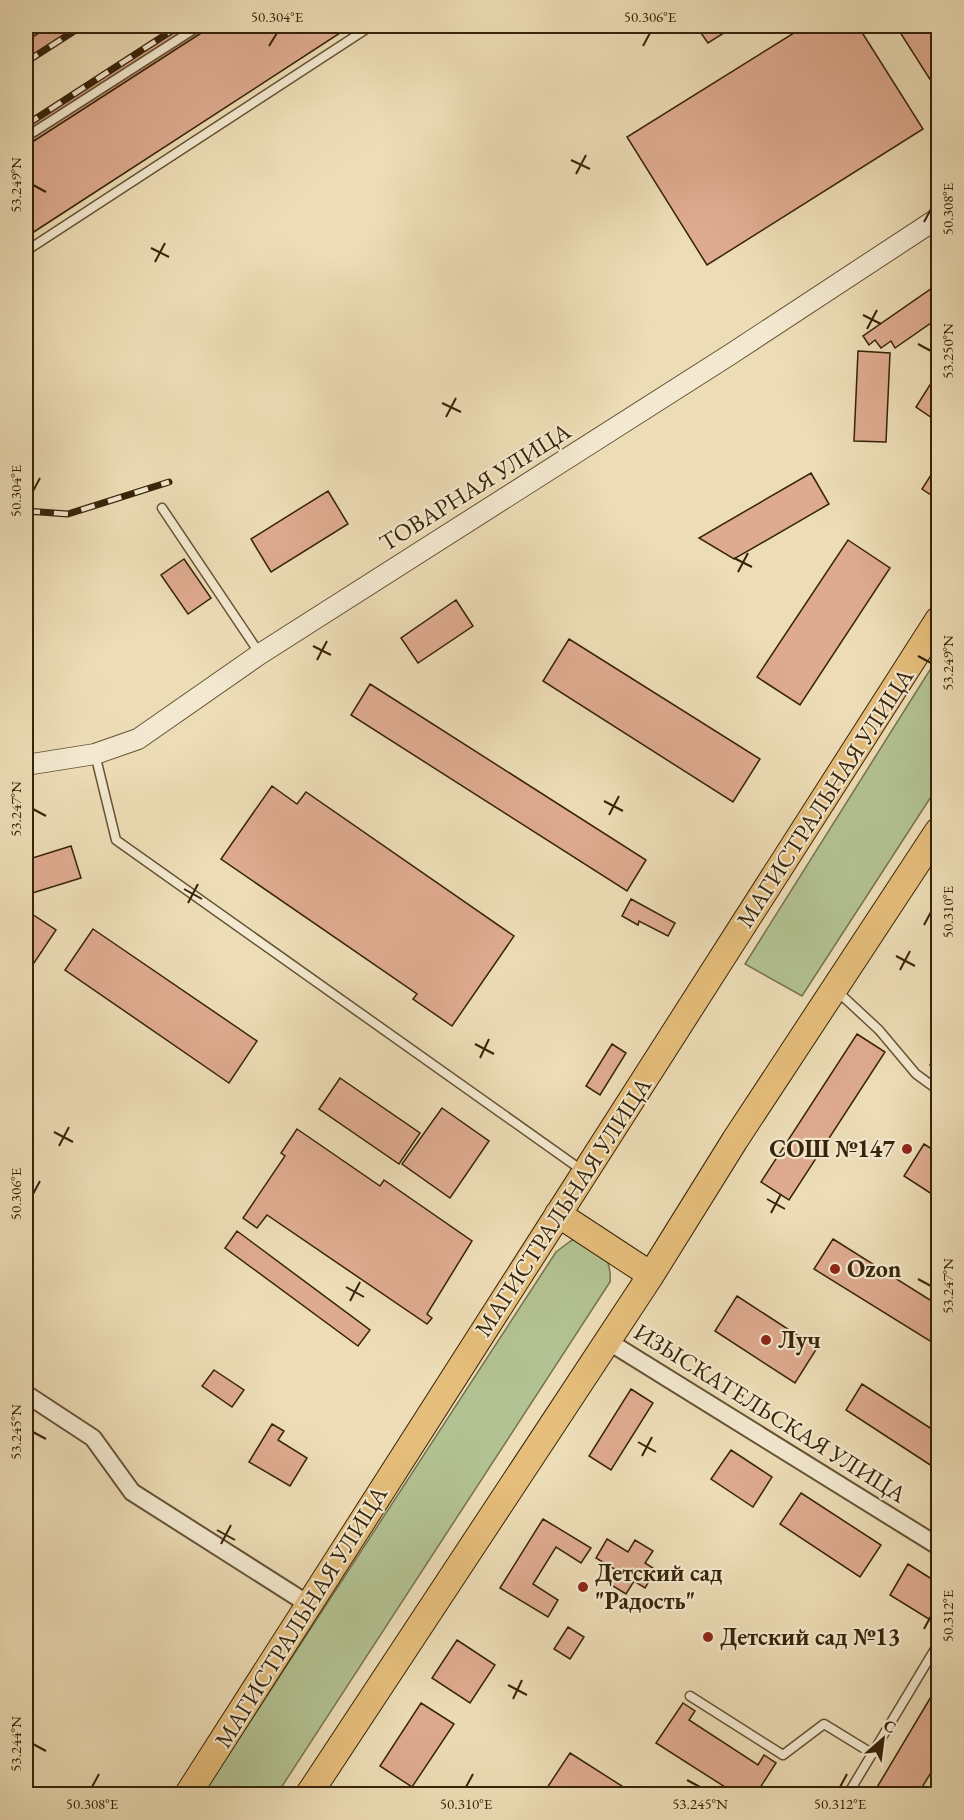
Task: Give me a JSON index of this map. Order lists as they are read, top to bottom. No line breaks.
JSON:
{"streets":{"main road":["МАГИСТРАЛЬНАЯ УЛИЦА"],"street":["ТОВАРНАЯ УЛИЦА","ИЗЫСКАТЕЛЬСКАЯ УЛИЦА"]},"places":["СОШ №147","Ozon","Луч","Детский сад \"Радость\"","Детский сад №13"],"north":"top right","coordinates":["50.304°E","50.306°E","53.249°N","50.308°E","53.250°N","53.247°N","50.310°E","53.245°N","50.312°E","53.244°N"]}
